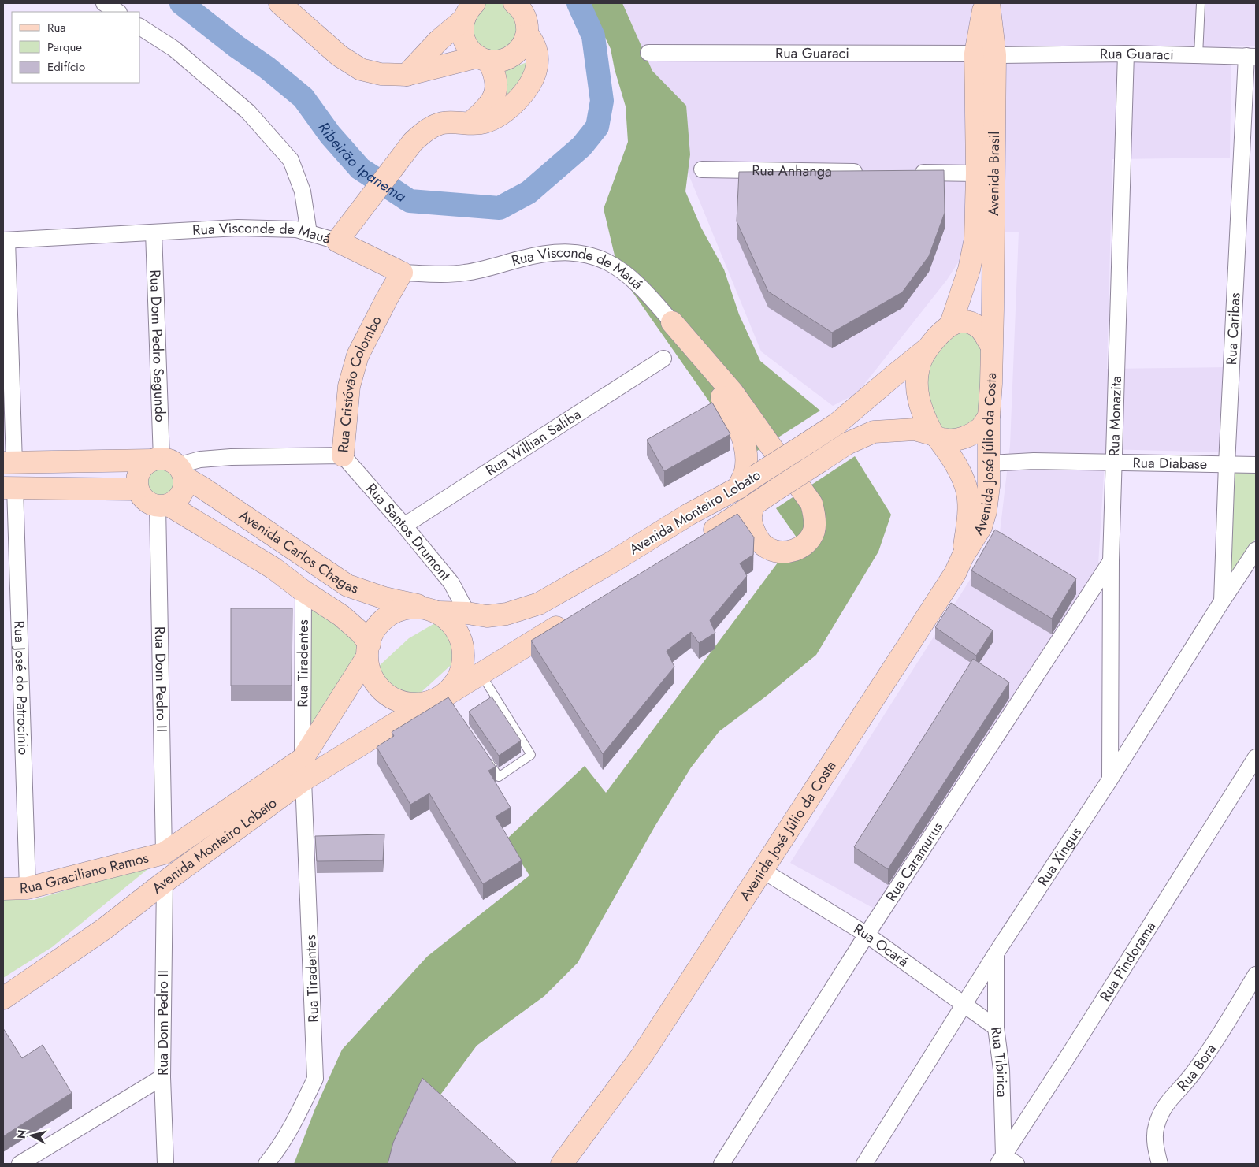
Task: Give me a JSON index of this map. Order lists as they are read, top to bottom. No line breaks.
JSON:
{"streets":{"main road":["Avenida Brasil","Rua Visconde de Mauá","Rua Cristóvão Colombo","Avenida José Júlio da Costa","Avenida Monteiro Lobato","Avenida Carlos Chagas","Rua Graciliano Ramos"],"street":["Rua Guaraci","Rua Anhanga","Rua Caribas","Rua Dom Pedro Segundo","Rua Monazita","Rua Willian Saliba","Rua Diabase","Rua Santos Drumont","Rua Tiradentes","Rua Dom Pedro II","Rua José do Patrocínio","Rua Xingus","Rua Caramurus","Rua Ocará","Rua Pindorama","Rua Tibirica","Rua Bora"]},"crossings":[["Rua Guaraci","Avenida Brasil"],["Rua Guaraci","Rua Caribas"],["Rua Guaraci","Rua Monazita"],["Avenida Brasil","Avenida José Júlio da Costa"],["Avenida Brasil","Avenida Monteiro Lobato"],["Rua Visconde de Mauá","Rua Dom Pedro Segundo"],["Rua Visconde de Mauá","Rua Cristóvão Colombo"],["Rua Caribas","Rua Diabase"],["Rua Caribas","Rua Xingus"],["Rua Dom Pedro Segundo","Rua Cristóvão Colombo"],["Rua Dom Pedro Segundo","Avenida Carlos Chagas"],["Rua Dom Pedro Segundo","Rua Dom Pedro II"],["Rua Cristóvão Colombo","Rua Santos Drumont"],["Rua Cristóvão Colombo","Avenida Carlos Chagas"],["Rua Cristóvão Colombo","Rua Dom Pedro II"],["Rua Monazita","Rua Diabase"],["Rua Monazita","Rua Xingus"],["Rua Monazita","Rua Caramurus"],["Rua Willian Saliba","Rua Santos Drumont"],["Avenida José Júlio da Costa","Rua Diabase"],["Avenida José Júlio da Costa","Avenida Monteiro Lobato"],["Avenida José Júlio da Costa","Rua Ocará"],["Avenida Monteiro Lobato","Rua Santos Drumont"],["Avenida Monteiro Lobato","Avenida Carlos Chagas"],["Avenida Monteiro Lobato","Rua Tiradentes"],["Avenida Monteiro Lobato","Rua Dom Pedro II"],["Avenida Monteiro Lobato","Rua Graciliano Ramos"],["Avenida Carlos Chagas","Rua Tiradentes"],["Avenida Carlos Chagas","Rua Dom Pedro II"],["Rua Dom Pedro II","Rua Graciliano Ramos"],["Rua José do Patrocínio","Rua Graciliano Ramos"],["Rua Xingus","Rua Ocará"],["Rua Xingus","Rua Tibirica"],["Rua Caramurus","Rua Ocará"],["Rua Ocará","Rua Tibirica"],["Rua Pindorama","Rua Tibirica"]],"water":["Ribeirão Ipanema"],"legend":["Rua","Parque","Edifício"],"north":"left"}
